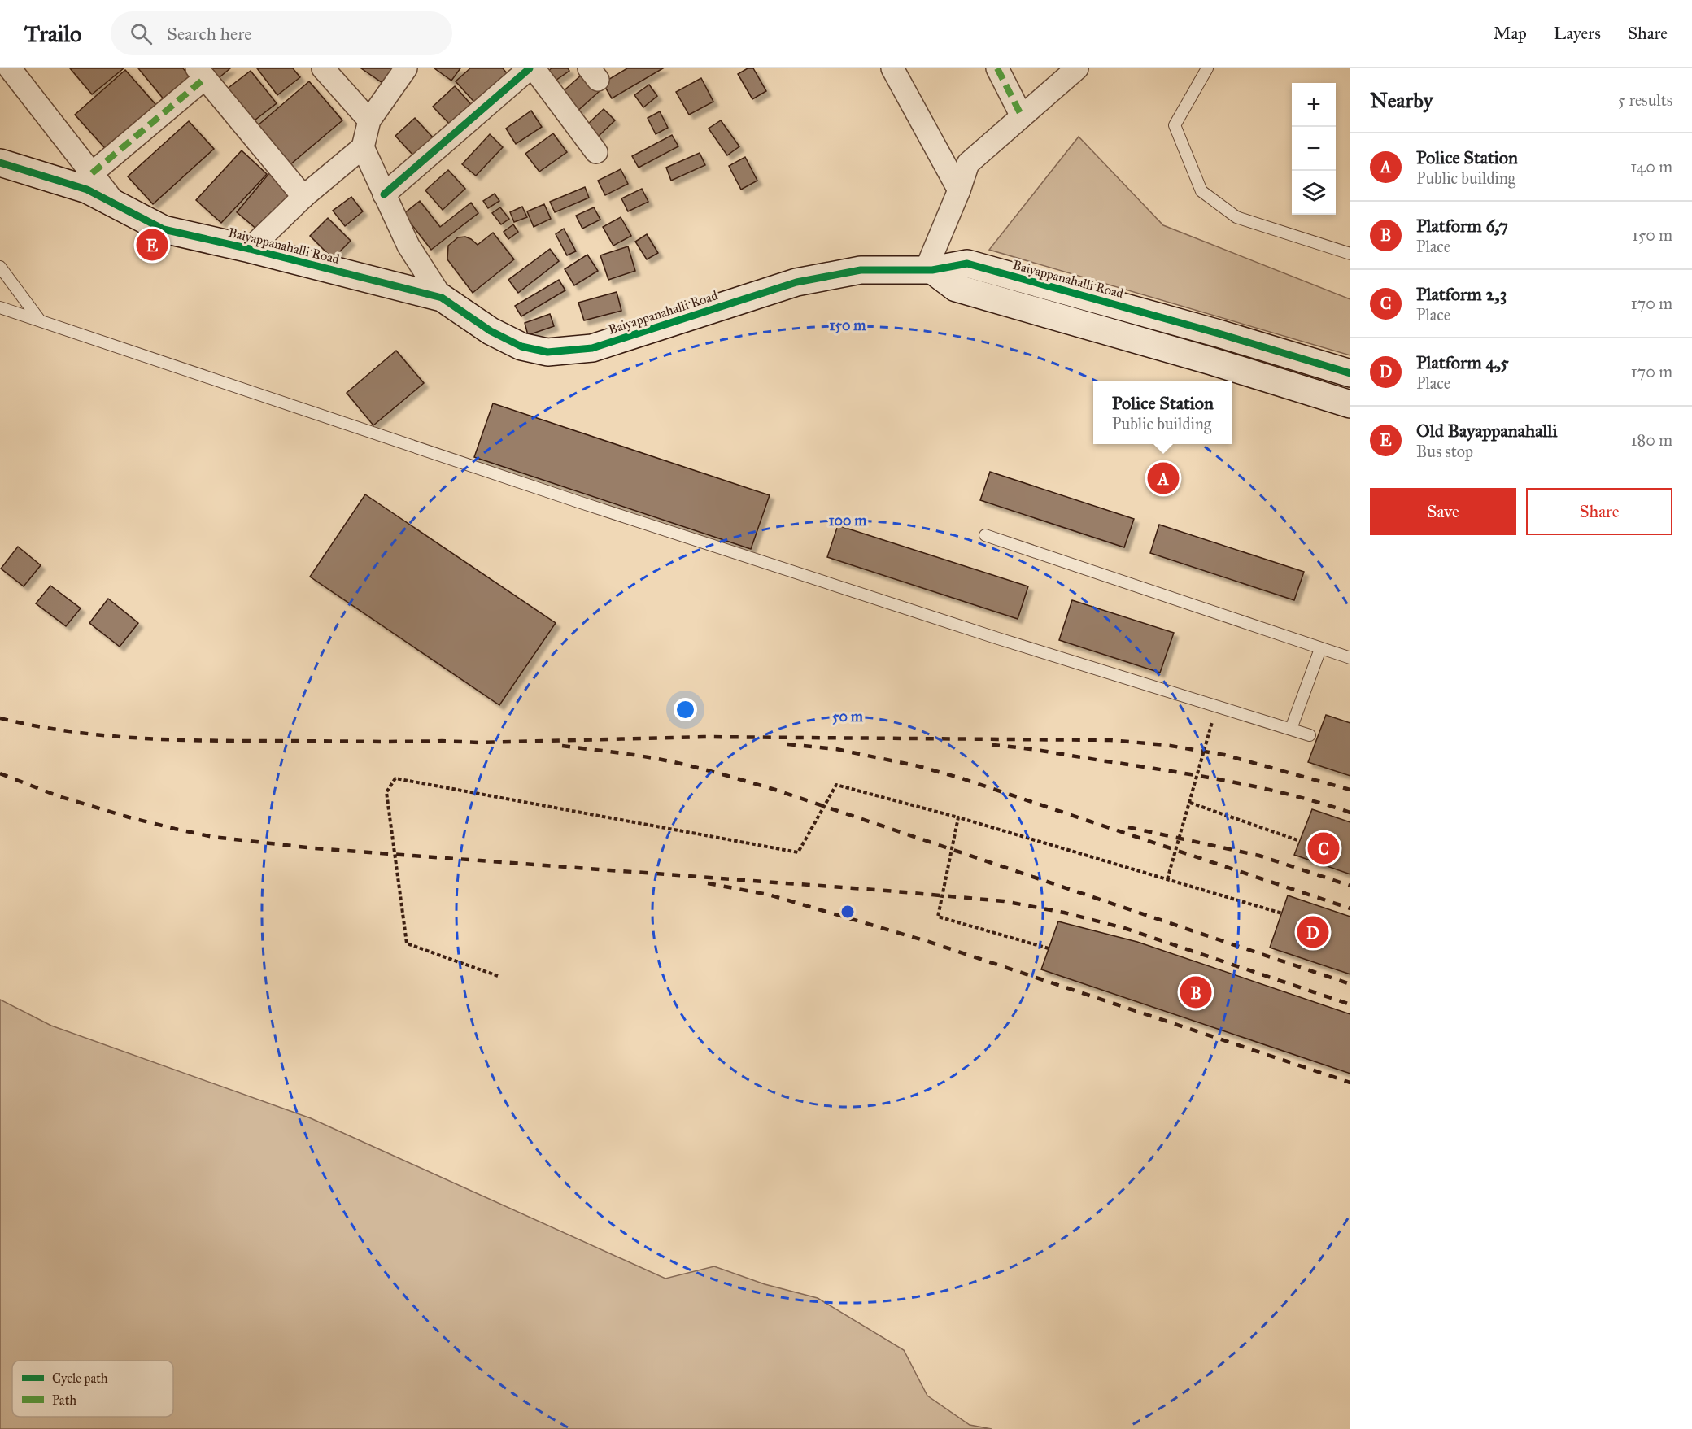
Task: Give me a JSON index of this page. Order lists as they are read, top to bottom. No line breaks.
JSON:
{"streets":{"street":["Baiyappanahalli Road"]},"legend":["Cycle path","Path"],"page":{"header":"Trailo","search":"Search here","nav":["Map","Layers","Share"],"heading":["Nearby","5 results"],"map_buttons":["+","−"],"list":[{"mark":"A","name":"Police Station","note":"Public building","value":"140 m"},{"mark":"B","name":"Platform 6,7","note":"Place","value":"150 m"},{"mark":"C","name":"Platform 2,3","note":"Place","value":"170 m"},{"mark":"D","name":"Platform 4,5","note":"Place","value":"170 m"},{"mark":"E","name":"Old Bayappanahalli","note":"Bus stop","value":"180 m"}],"pins":["E","A","C","D","B"],"popup":["Police Station","Public building"],"buttons":["Save","Share"]},"rings":["150 m","100 m","50 m"]}
